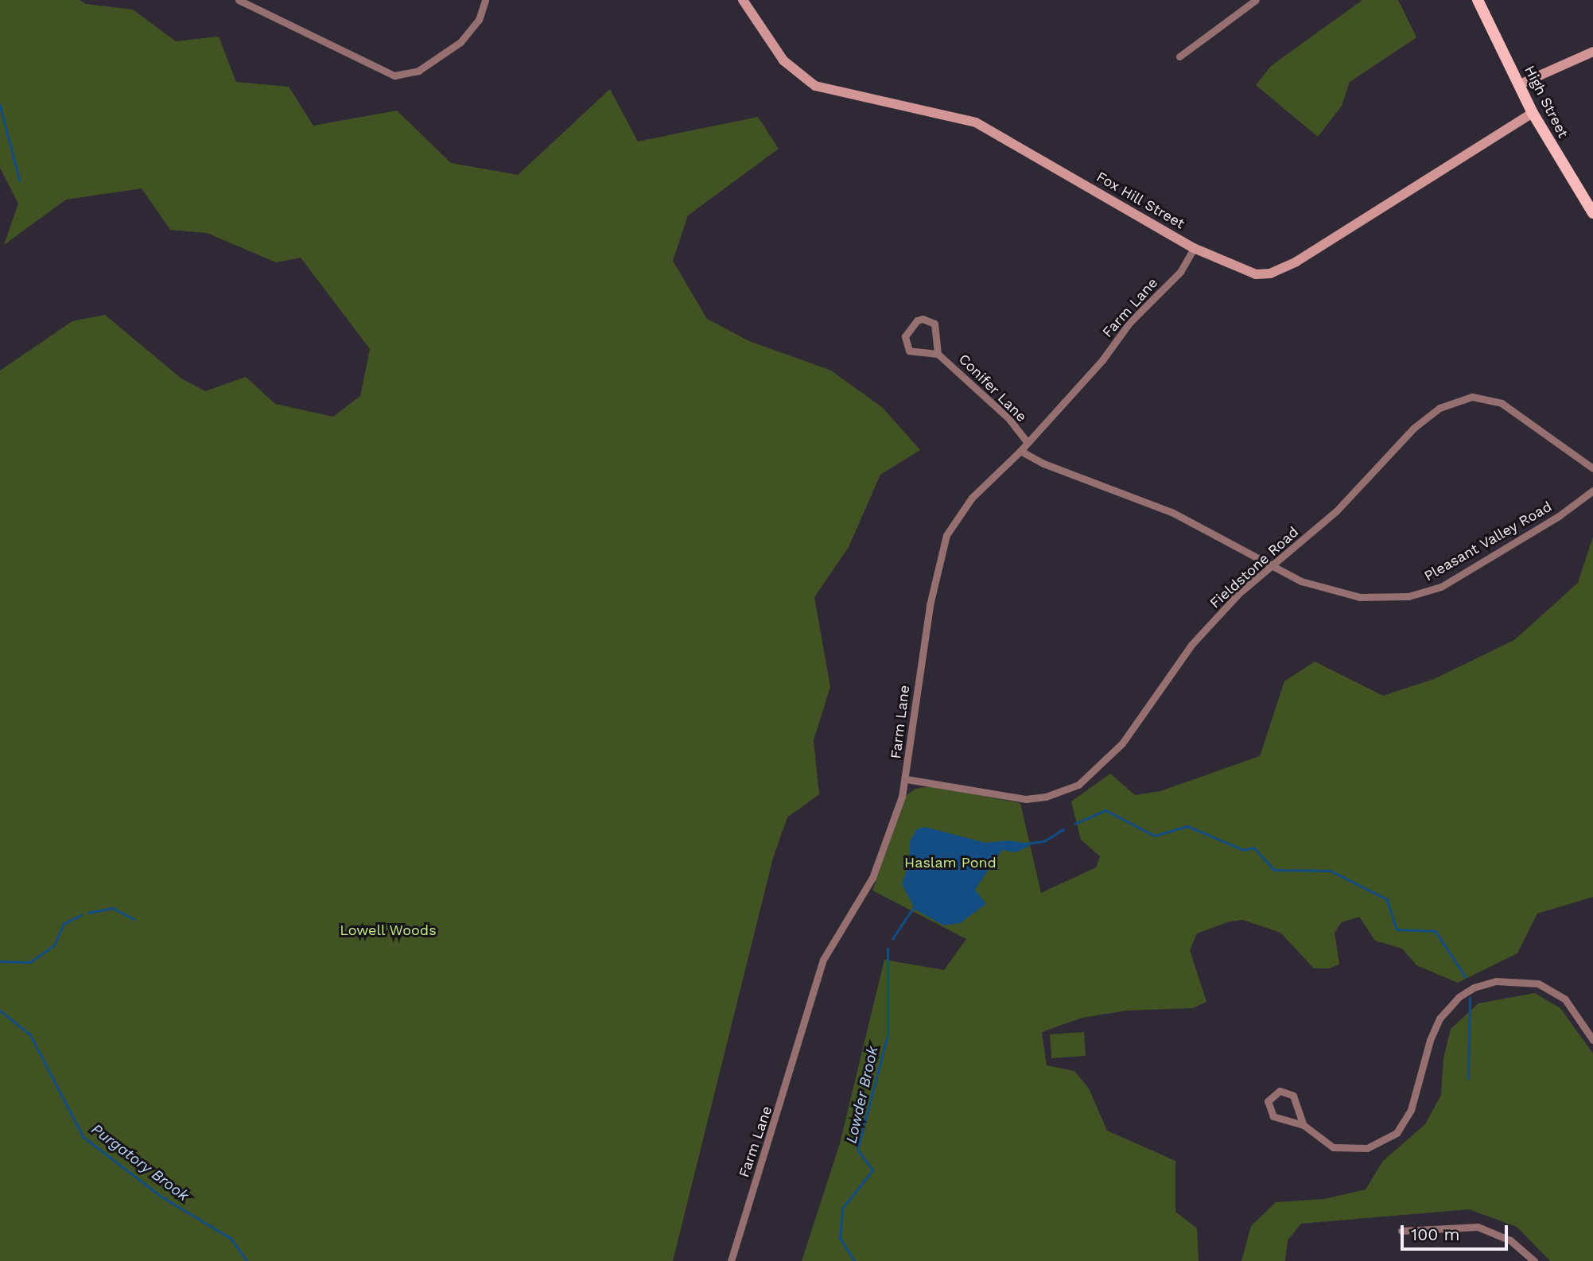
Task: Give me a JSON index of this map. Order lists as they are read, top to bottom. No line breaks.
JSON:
{"streets":{"main road":["High Street"],"street":["Fox Hill Street","Farm Lane","Conifer Lane","Pleasant Valley Road","Fieldstone Road"]},"crossings":[["High Street","Fox Hill Street"],["Fox Hill Street","Farm Lane"],["Farm Lane","Conifer Lane"],["Farm Lane","Pleasant Valley Road"],["Farm Lane","Fieldstone Road"],["Pleasant Valley Road","Fieldstone Road"]],"water":["Lowder Brook","Purgatory Brook"],"parks":["Haslam Pond","Lowell Woods"],"scale_bar":"100 m"}
